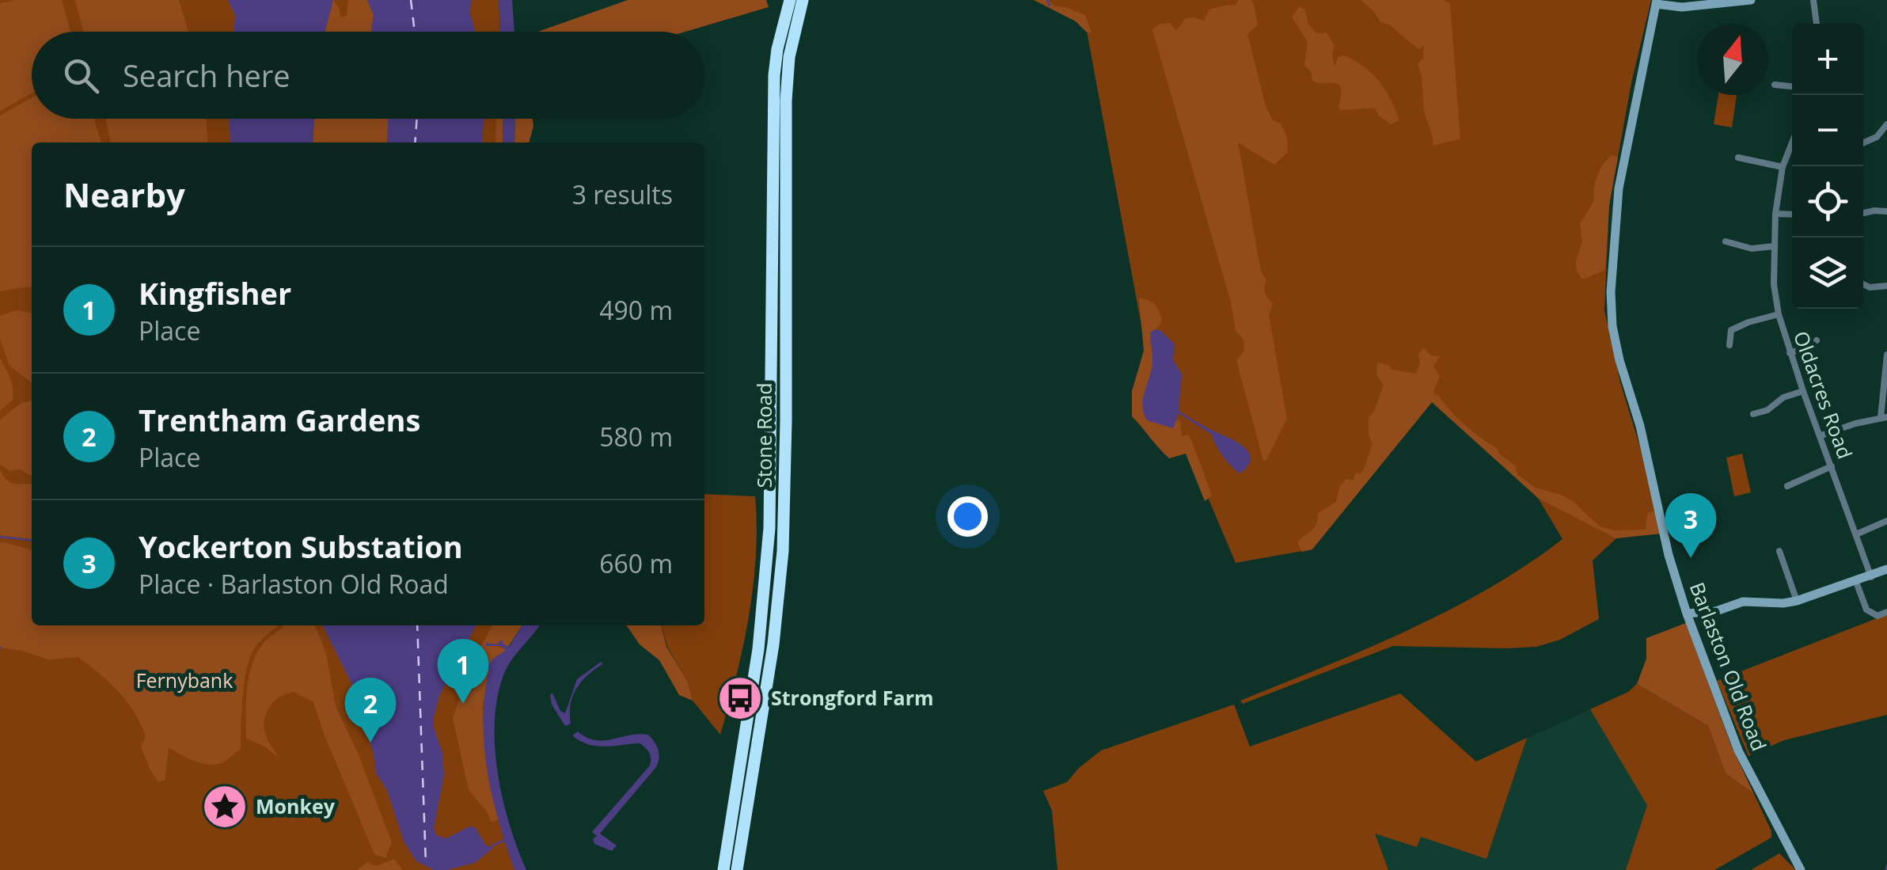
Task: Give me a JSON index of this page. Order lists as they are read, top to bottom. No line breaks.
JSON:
{"streets":{"highway":["Stone Road"],"street":["Oldacres Road","Barlaston Old Road"]},"parks":["Fernybank"],"places":{"bus stop":["Strongford Farm"],"place":["Monkey"]},"north":"top","page":{"map_buttons":["+","−"],"search":"Search here","heading":["Nearby","3 results"],"list":[{"mark":"1","name":"Kingfisher","note":"Place","value":"490 m"},{"mark":"2","name":"Trentham Gardens","note":"Place","value":"580 m"},{"mark":"3","name":"Yockerton Substation","note":"Place · Barlaston Old Road","value":"660 m"}],"pins":["3","1","2"]}}
